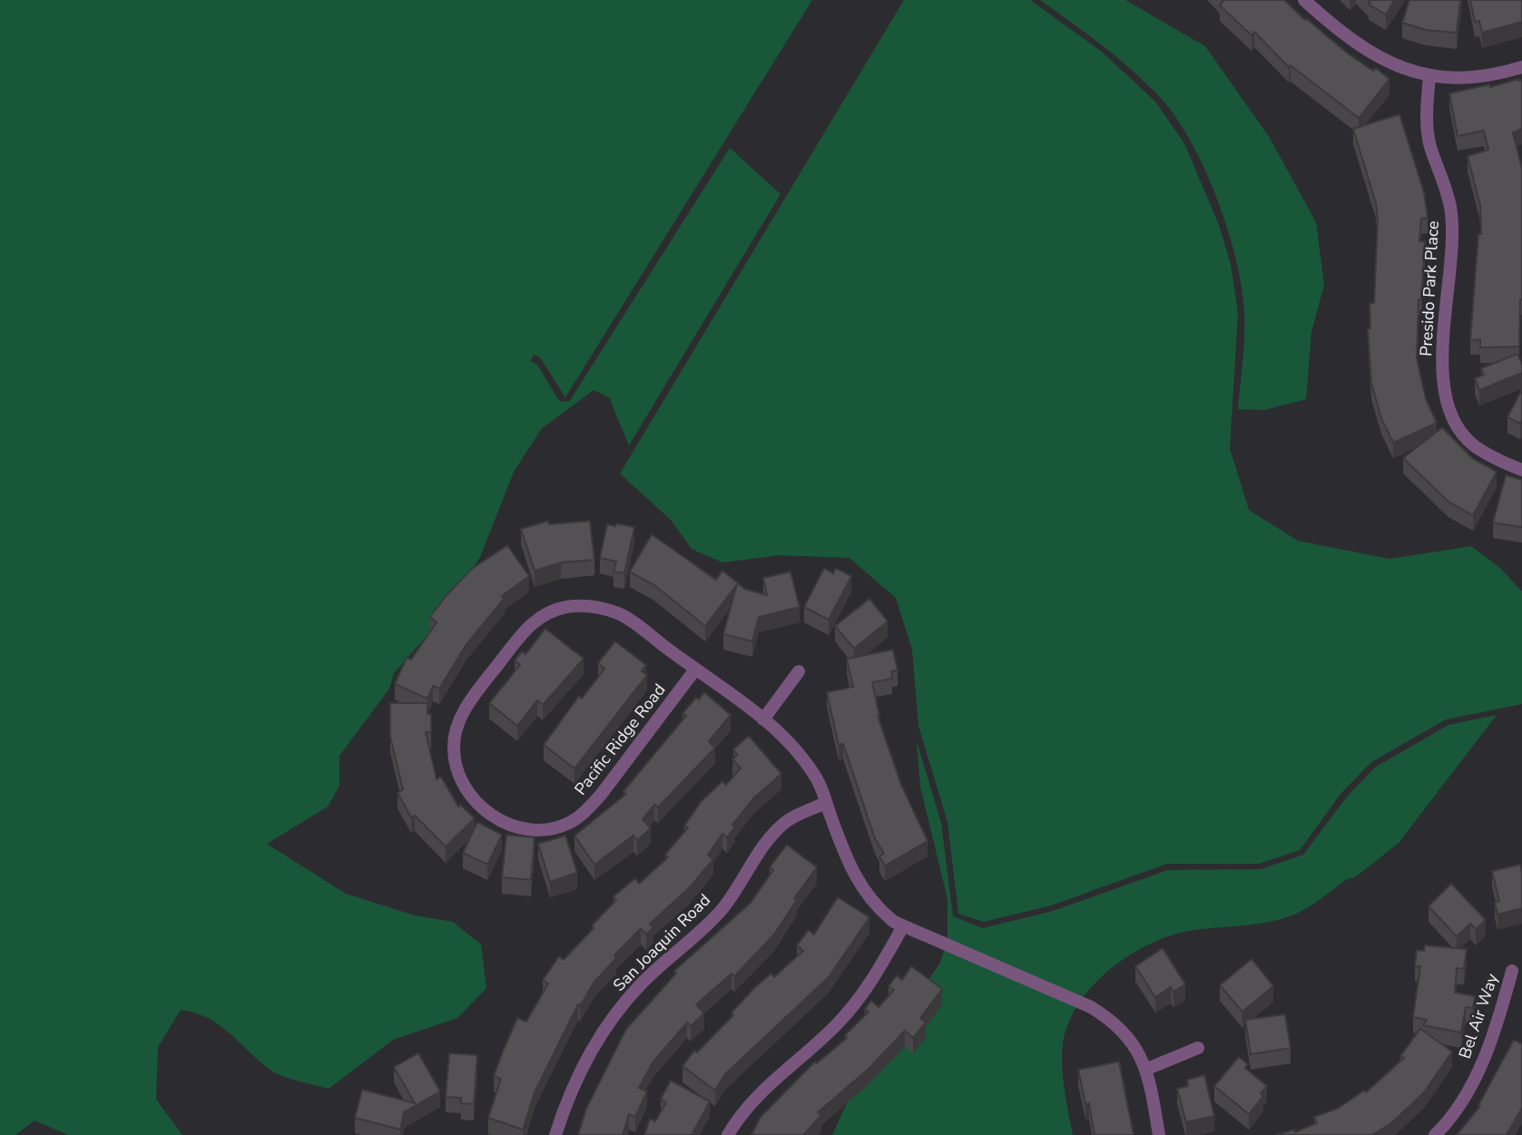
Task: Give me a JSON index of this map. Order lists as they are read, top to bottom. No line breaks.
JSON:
{"streets":{"street":["Presido Park Place","Pacific Ridge Road","San Joaquin Road","Bel Air Way"]},"crossings":[["Pacific Ridge Road","San Joaquin Road"]]}
